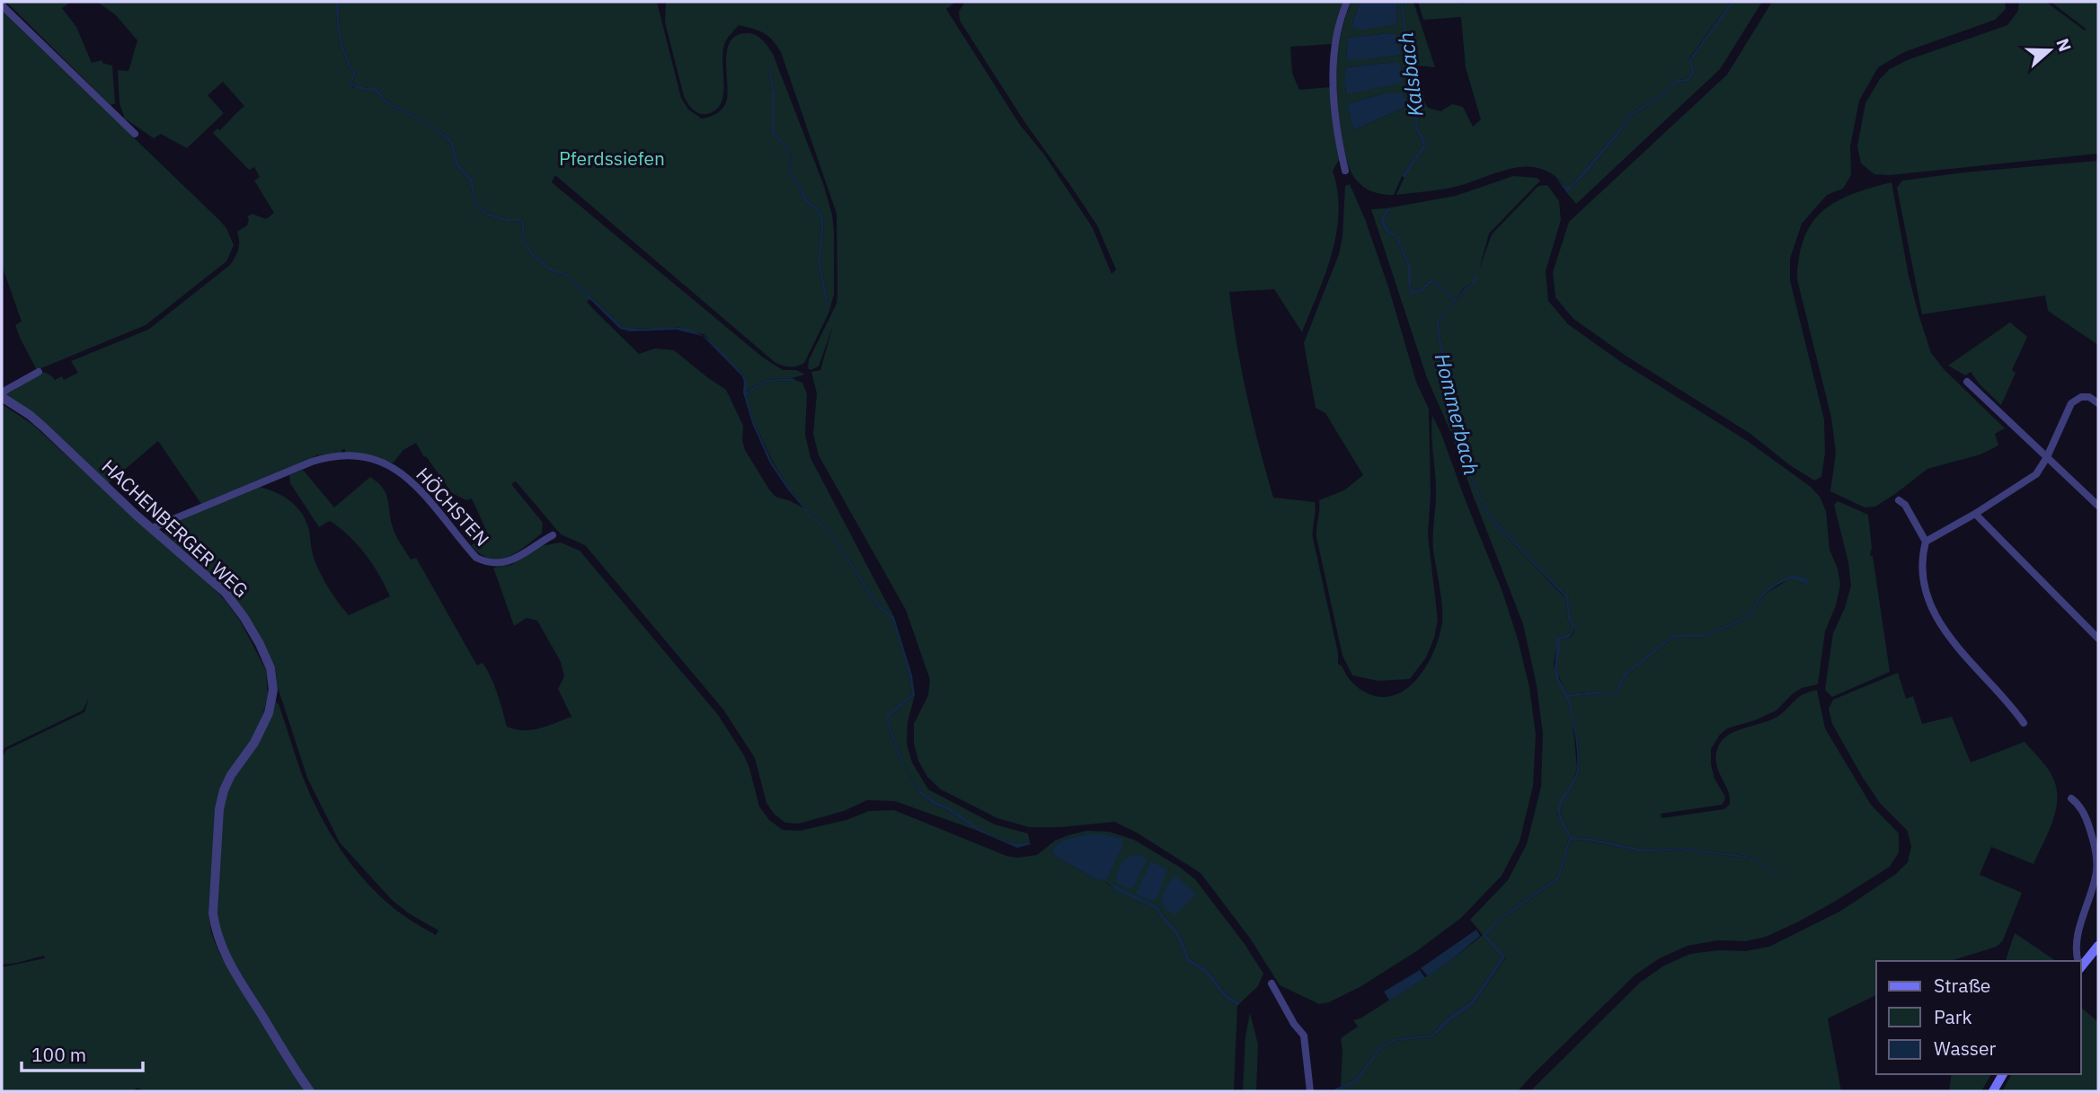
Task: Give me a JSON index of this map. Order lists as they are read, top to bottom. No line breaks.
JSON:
{"streets":{"street":["HÖCHSTEN","HACHENBERGER WEG"]},"crossings":[["HÖCHSTEN","HACHENBERGER WEG"]],"water":["Kalsbach","Hommerbach"],"parks":["Pferdssiefen"],"legend":["Straße","Park","Wasser"],"scale_bar":"100 m","north":"right"}
